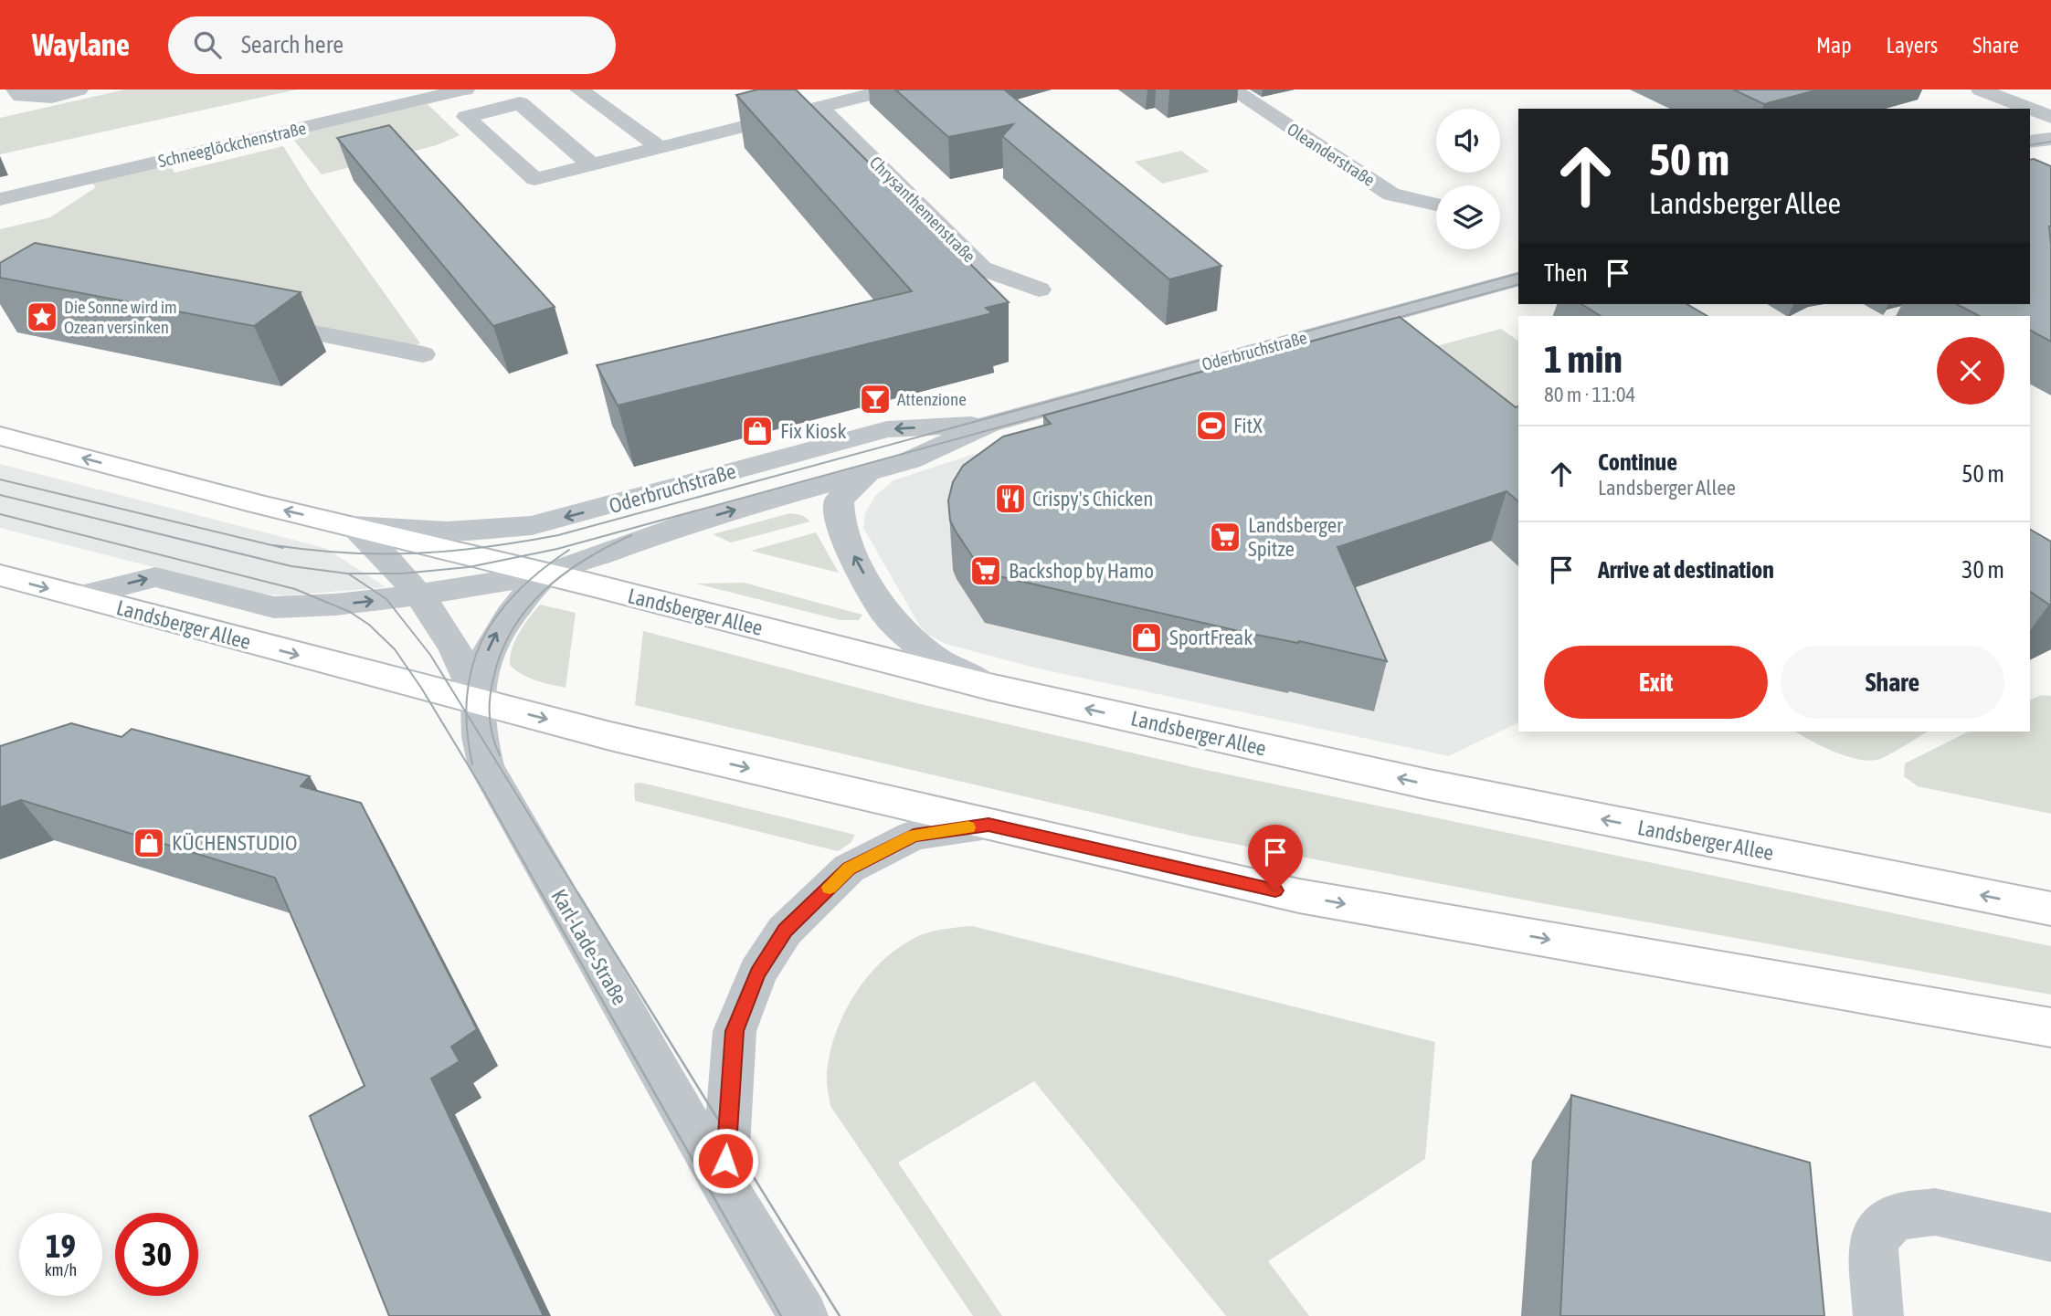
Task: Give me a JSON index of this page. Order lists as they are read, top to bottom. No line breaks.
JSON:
{"streets":{"main road":["Landsberger Allee"],"street":["Schneeglöckchenstraße","Oleanderstraße","Chrysanthemenstraße","Oderbruchstraße","Karl-Lade-Straße"]},"crossings":[["Oderbruchstraße","Landsberger Allee"],["Oderbruchstraße","Karl-Lade-Straße"],["Landsberger Allee","Karl-Lade-Straße"]],"places":{"place":["Die Sonne wird im Ozean versinken"],"bar":["Attenzione"],"sports":["FitX"],"shop":["Fix Kiosk","SportFreak","KÜCHENSTUDIO"],"restaurant":["Crispy's Chicken"],"supermarket":["Landsberger Spitze","Backshop by Hamo"]},"page":{"header":"Waylane","search":"Search here","nav":["Map","Layers","Share"],"turn":["50 m","Landsberger Allee"],"then":"Then","heading":["1 min","80 m · 11:04"],"list":[{"name":"Continue","note":"Landsberger Allee","value":"50 m"},{"name":"Arrive at destination","value":"30 m"}],"buttons":["Exit","Share"],"speed":"19 km/h","limit":"30"}}
